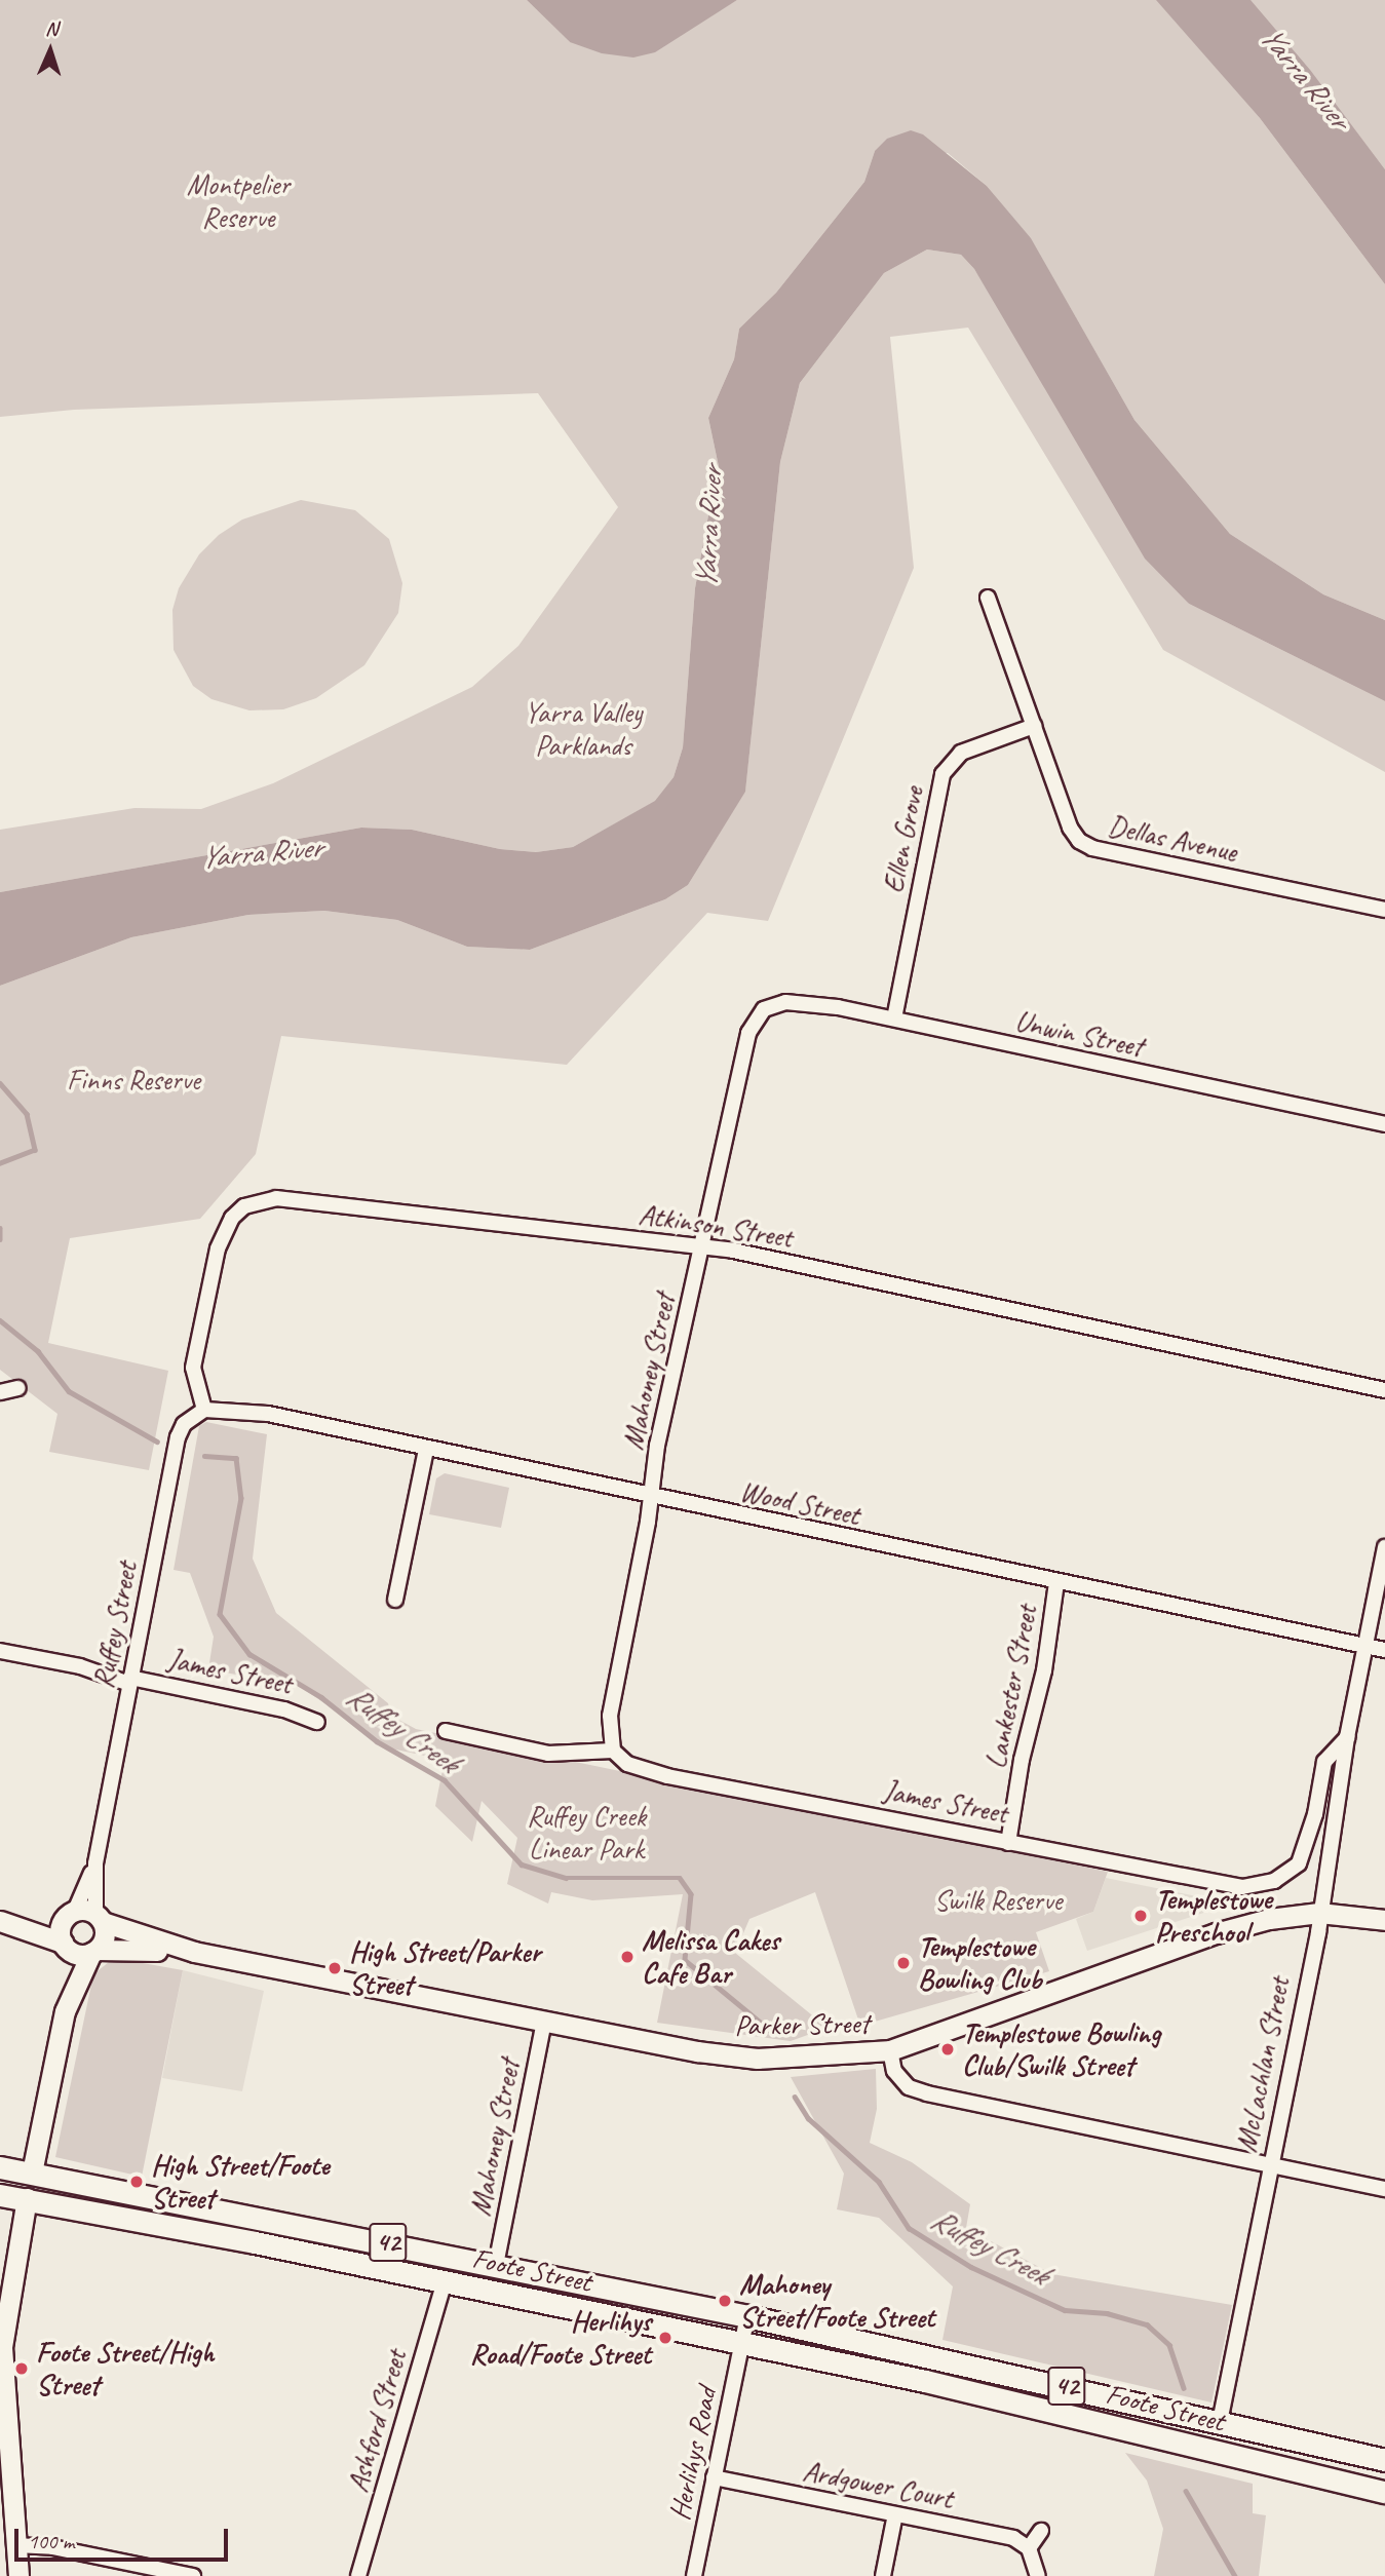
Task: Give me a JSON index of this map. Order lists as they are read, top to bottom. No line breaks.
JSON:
{"streets":{"main road":["Parker Street","42","Foote Street"],"street":["Dellas Avenue","Ellen Grove","Unwin Street","Atkinson Street","Mahoney Street","Wood Street","Ruffey Street","James Street","Lankester Street","McLachlan Street","Ashford Street","Herlihys Road","Ardgower Court"]},"crossings":[["Dellas Avenue","Ellen Grove"],["Ellen Grove","Unwin Street"],["Unwin Street","Mahoney Street"],["Atkinson Street","Mahoney Street"],["Atkinson Street","Wood Street"],["Atkinson Street","Ruffey Street"],["Mahoney Street","Wood Street"],["Mahoney Street","James Street"],["Mahoney Street","Parker Street"],["Mahoney Street","Foote Street"],["Wood Street","Ruffey Street"],["Wood Street","Lankester Street"],["Wood Street","McLachlan Street"],["Ruffey Street","James Street"],["Ruffey Street","Parker Street"],["James Street","Lankester Street"],["James Street","McLachlan Street"],["Parker Street","McLachlan Street"],["McLachlan Street","Foote Street"],["Foote Street","Ashford Street"],["Foote Street","Herlihys Road"],["Herlihys Road","Ardgower Court"]],"water":["Yarra River","Ruffey Creek"],"parks":["Montpelier Reserve","Yarra Valley Parklands","Finns Reserve","Ruffey Creek Linear Park","Swilk Reserve"],"places":["Templestowe Preschool","Melissa Cakes Cafe Bar","Templestowe Bowling Club","High Street/Parker Street","Templestowe Bowling Club/Swilk Street","High Street/Foote Street","Mahoney Street/Foote Street","Herlihys Road/Foote Street","Foote Street/High Street"],"scale_bar":"100 m","north":"top"}
